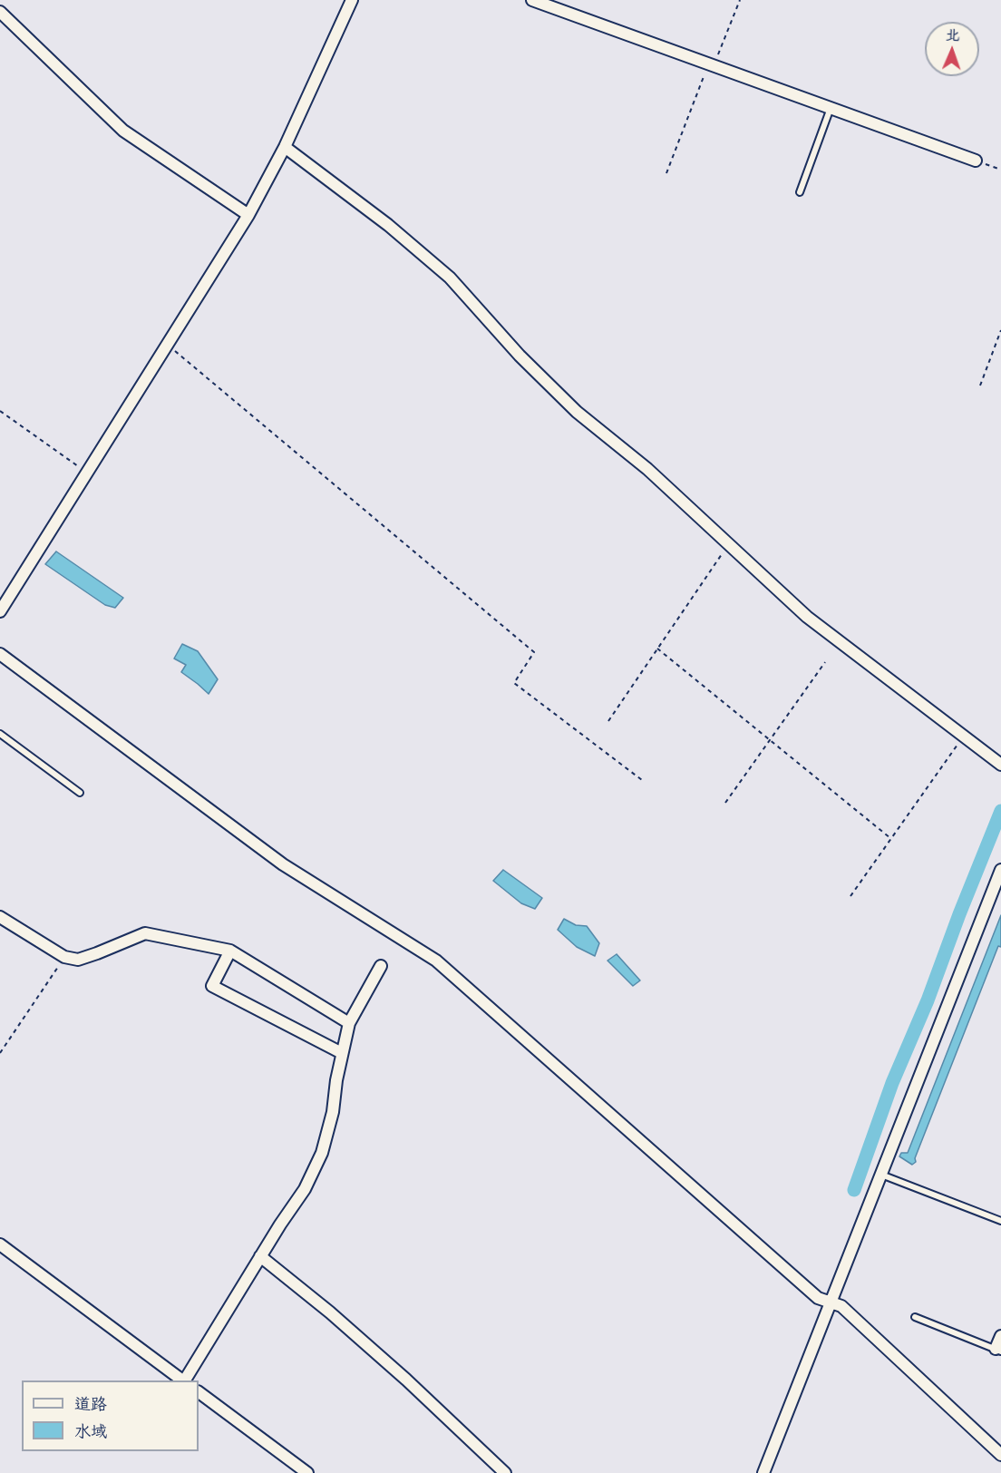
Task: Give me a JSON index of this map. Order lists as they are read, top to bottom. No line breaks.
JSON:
{"legend":["道路","水域"],"north":"top"}
